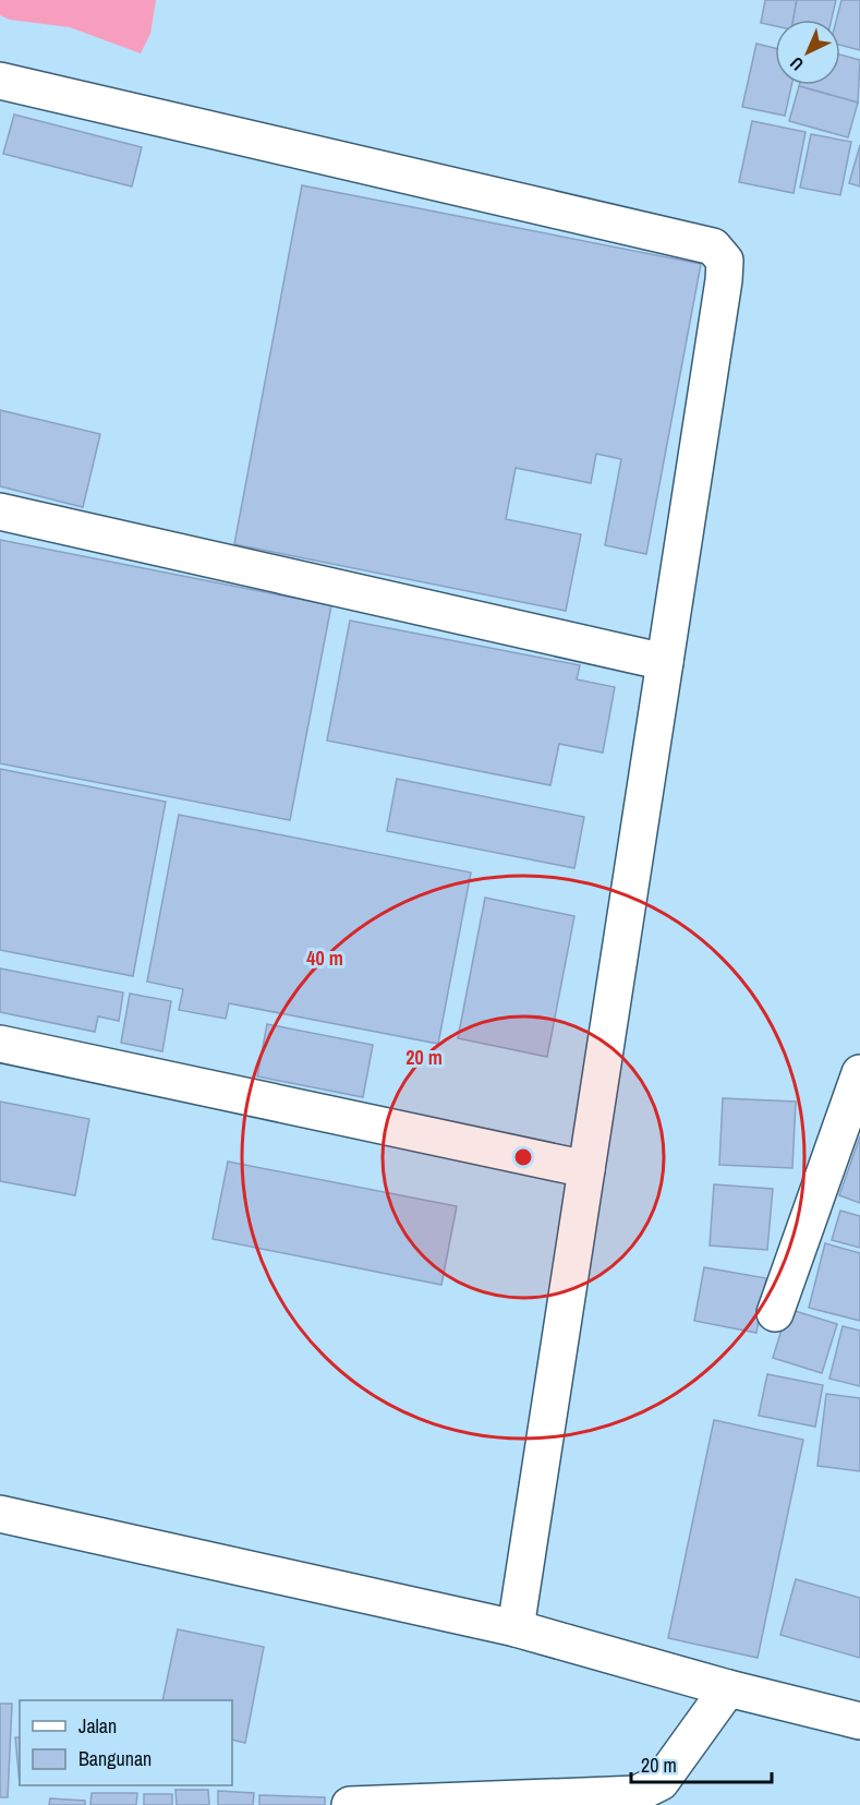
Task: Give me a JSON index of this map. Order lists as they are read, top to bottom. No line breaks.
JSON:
{"legend":["Jalan","Bangunan"],"scale_bar":"20 m","north":"bottom left","rings":["40 m","20 m"]}
